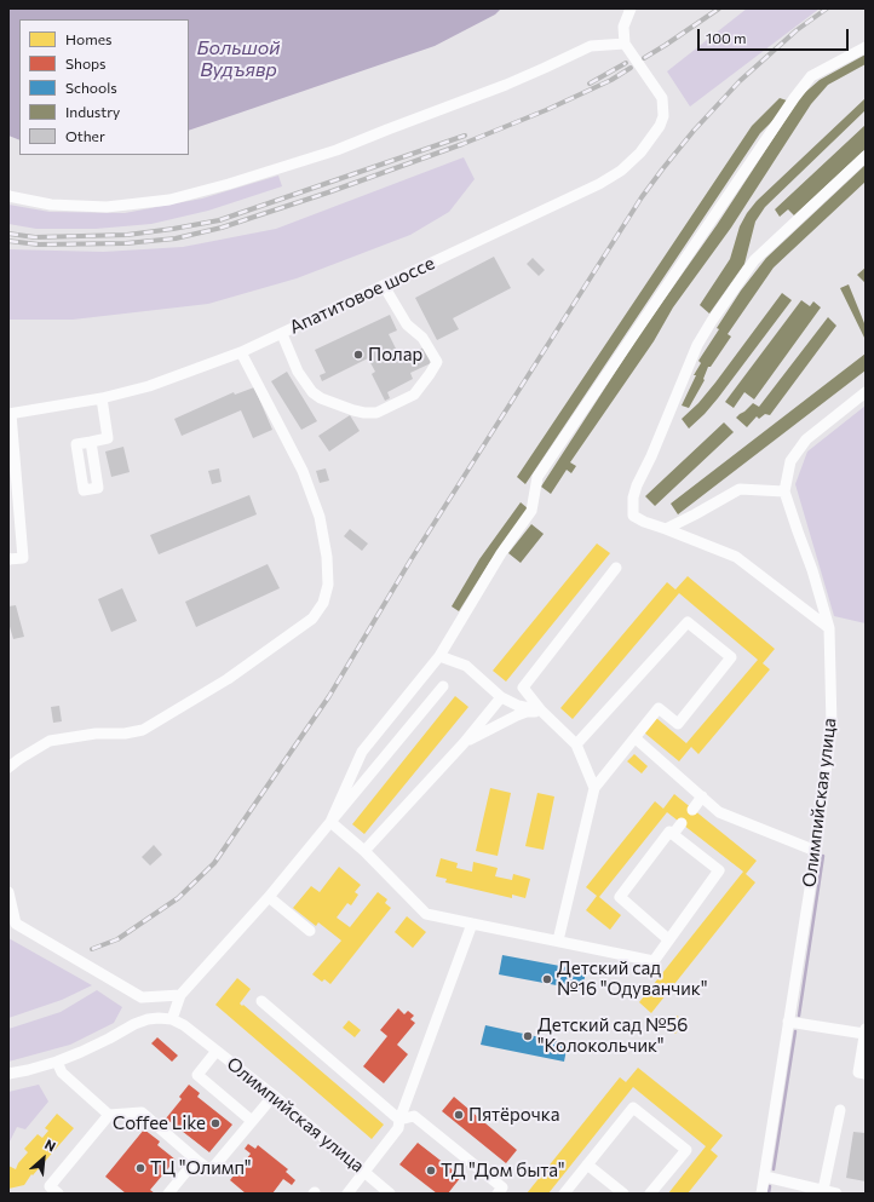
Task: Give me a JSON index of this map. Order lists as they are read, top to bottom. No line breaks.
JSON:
{"streets":{"street":["Апатитовое шоссе","Олимпийская улица"]},"water":["Большой Вудъявр"],"places":["Полар","Детский сад №16 \"Одуванчик\"","Детский сад №56 \"Колокольчик\"","Пятёрочка","Coffee Like","ТЦ \"Олимп\"","ТД \"Дом быта\""],"legend":["Homes","Shops","Schools","Industry","Other"],"scale_bar":"100 m","north":"top right"}
